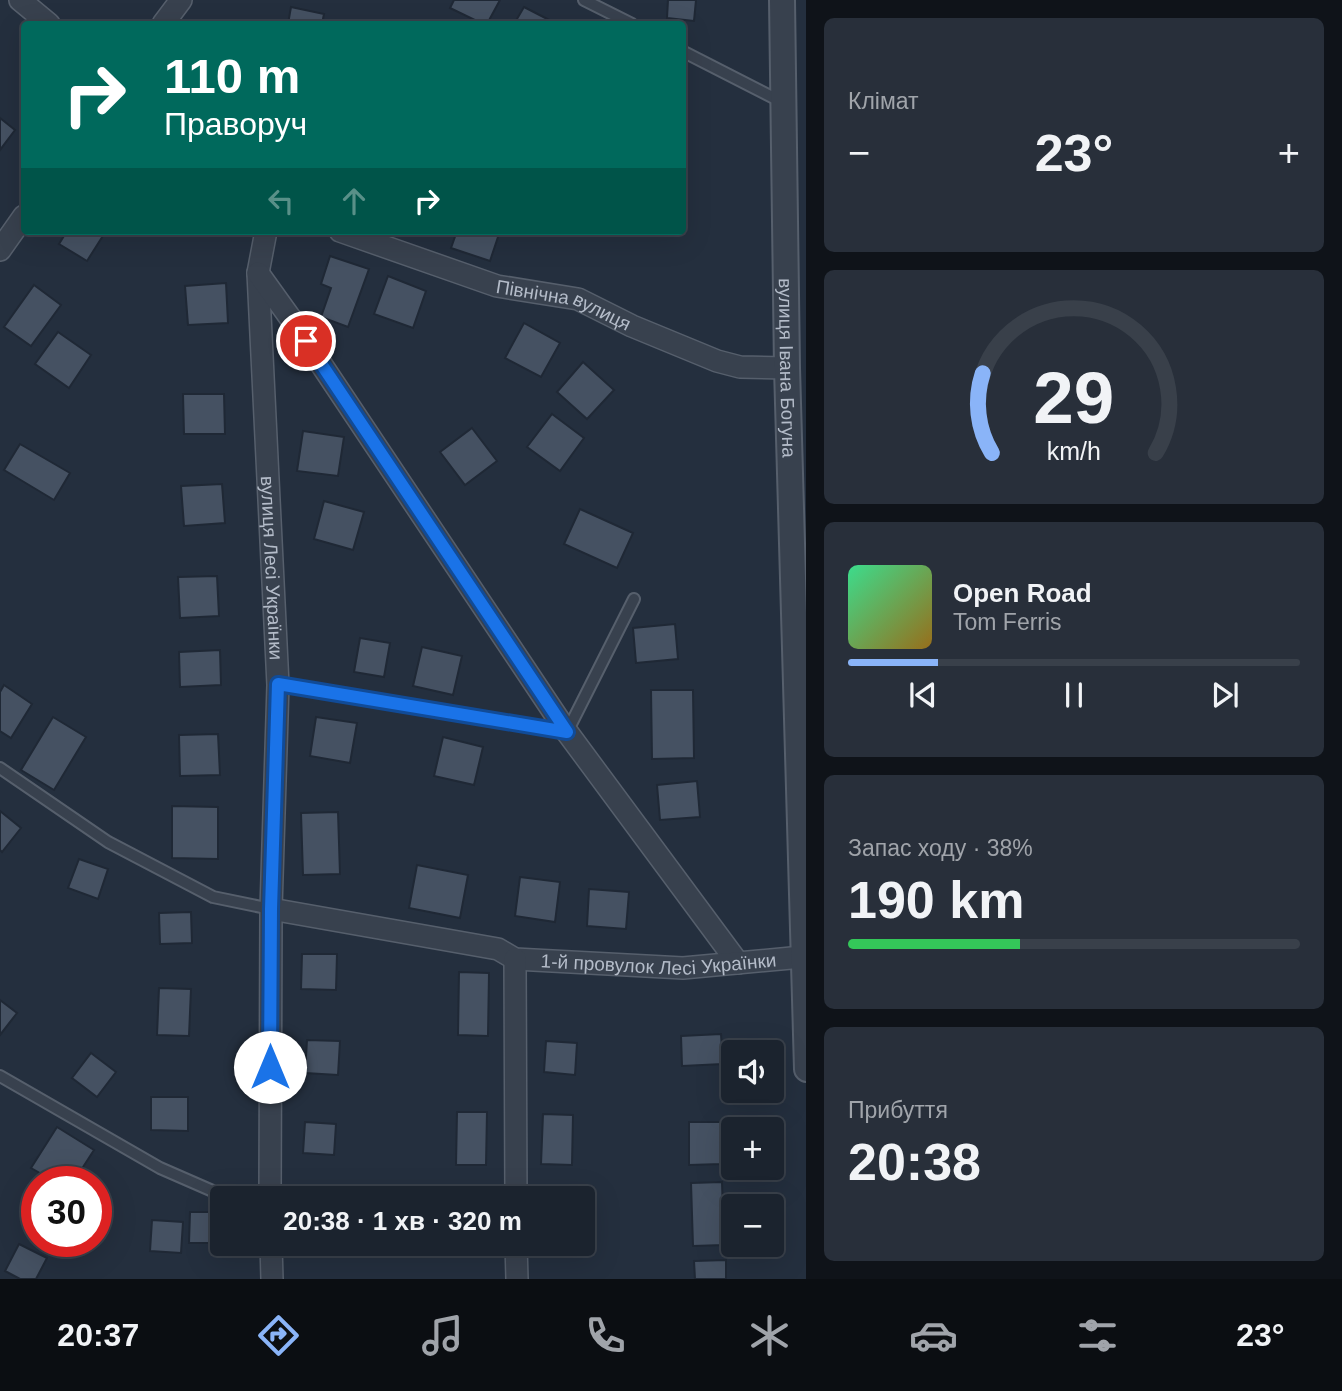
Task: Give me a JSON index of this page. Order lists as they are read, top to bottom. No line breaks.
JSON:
{"streets":{"street":["Північна вулиця","вулиця Івана Богуна","вулиця Лесі Українки","1-й провулок Лесі Українки"]},"crossings":[["Північна вулиця","вулиця Івана Богуна"],["вулиця Івана Богуна","1-й провулок Лесі Українки"],["вулиця Лесі Українки","1-й провулок Лесі Українки"]],"page":{"tile":["Клімат",["Запас ходу · 38%","190 km"],["Прибуття","20:38"]],"turn":["110 m","Праворуч"],"heat":["−","23°","+"],"song":["Open Road","Tom Ferris"],"map_buttons":["+","−"],"limit":"30","trip":"20:38 · 1 хв · 320 m","tabs":["20:37","23°"],"gauge":["29","km/h"]}}
